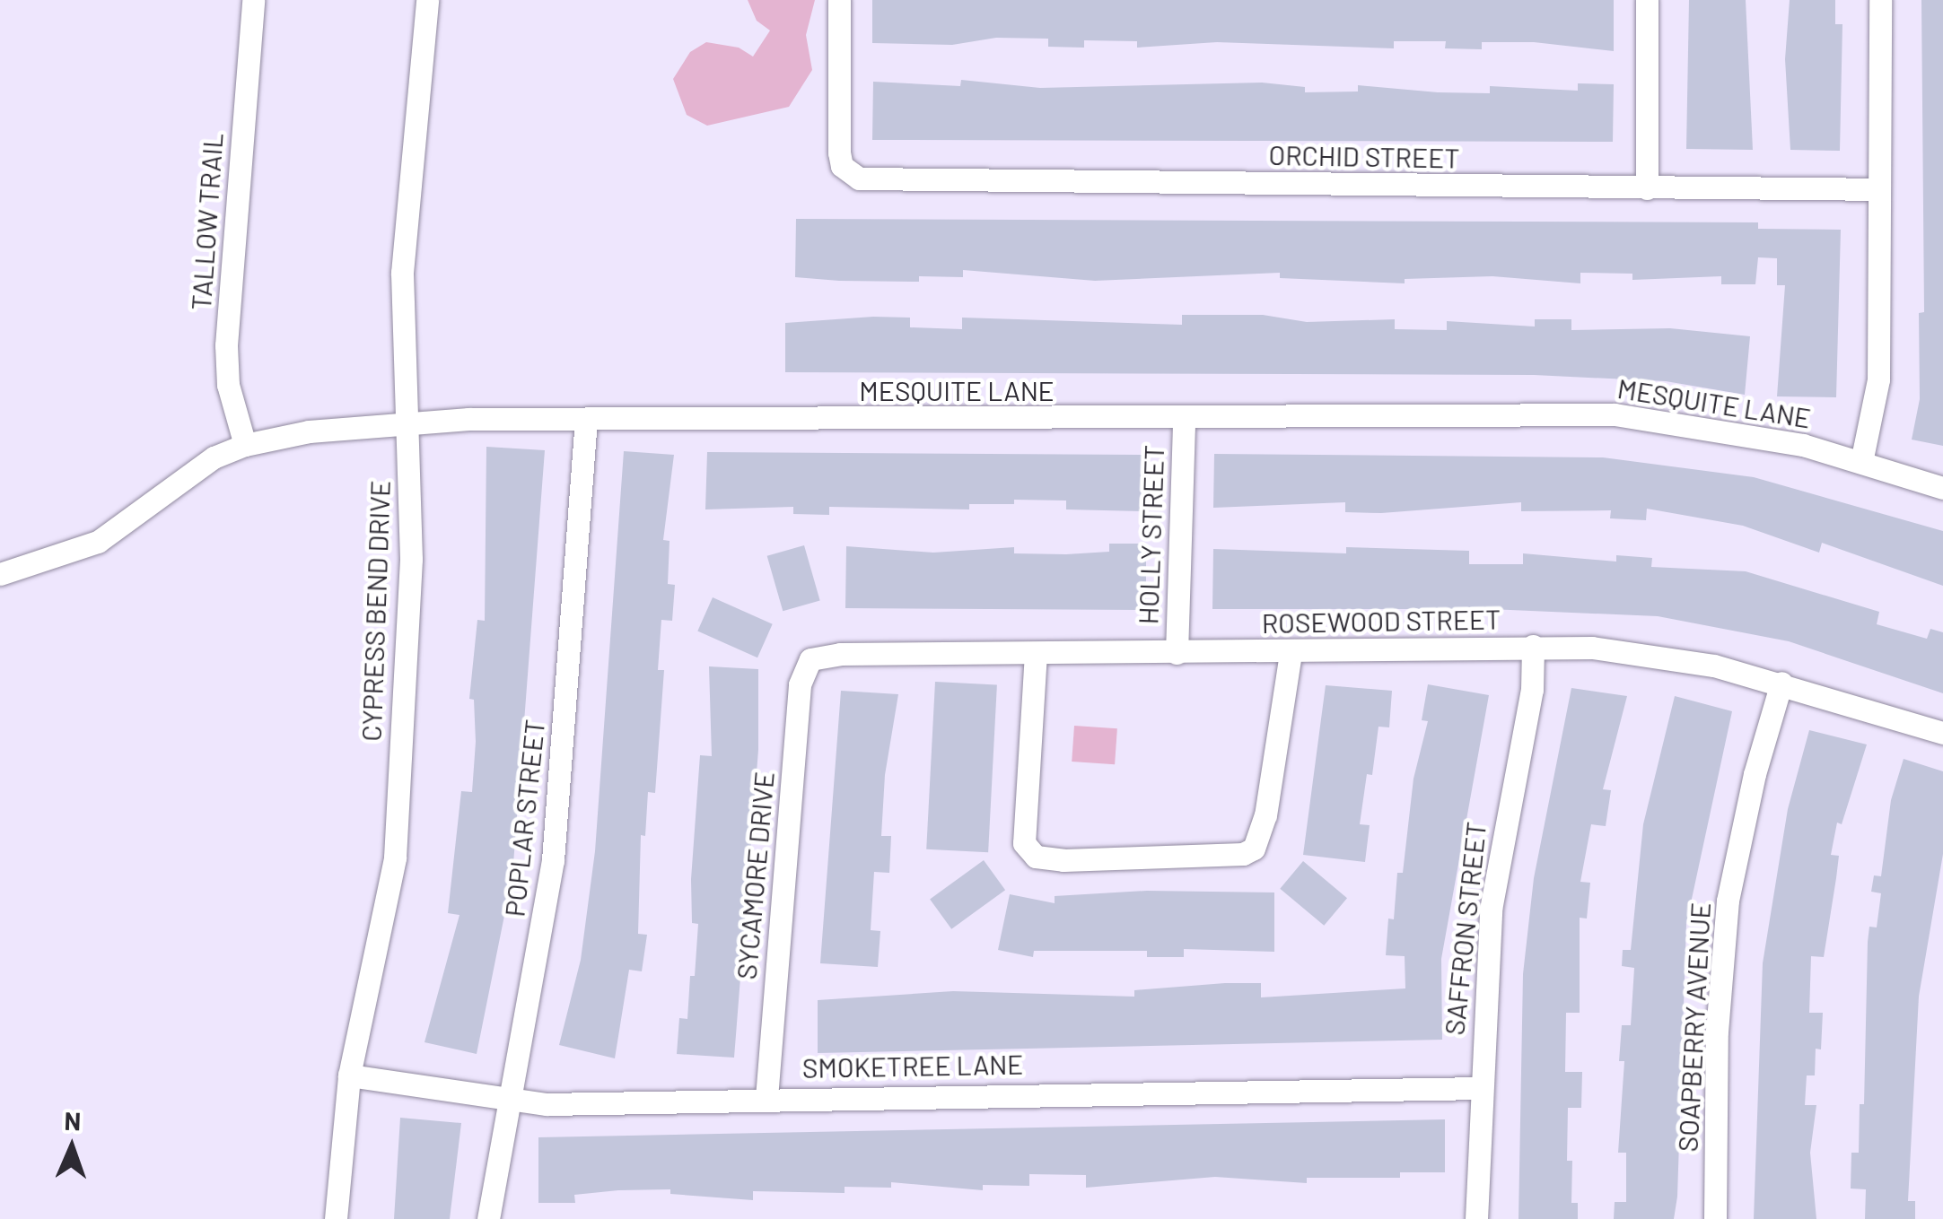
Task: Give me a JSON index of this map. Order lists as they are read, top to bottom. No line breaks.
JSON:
{"streets":{"street":["ORCHID STREET","TALLOW TRAIL","MESQUITE LANE","HOLLY STREET","CYPRESS BEND DRIVE","ROSEWOOD STREET","POPLAR STREET","SYCAMORE DRIVE","SAFFRON STREET","SOAPBERRY AVENUE","SMOKETREE LANE"]},"crossings":[["TALLOW TRAIL","MESQUITE LANE"],["MESQUITE LANE","HOLLY STREET"],["MESQUITE LANE","CYPRESS BEND DRIVE"],["MESQUITE LANE","POPLAR STREET"],["HOLLY STREET","ROSEWOOD STREET"],["CYPRESS BEND DRIVE","SMOKETREE LANE"],["ROSEWOOD STREET","SYCAMORE DRIVE"],["ROSEWOOD STREET","SAFFRON STREET"],["ROSEWOOD STREET","SOAPBERRY AVENUE"],["POPLAR STREET","SMOKETREE LANE"],["SYCAMORE DRIVE","SMOKETREE LANE"],["SAFFRON STREET","SMOKETREE LANE"]],"north":"top"}
